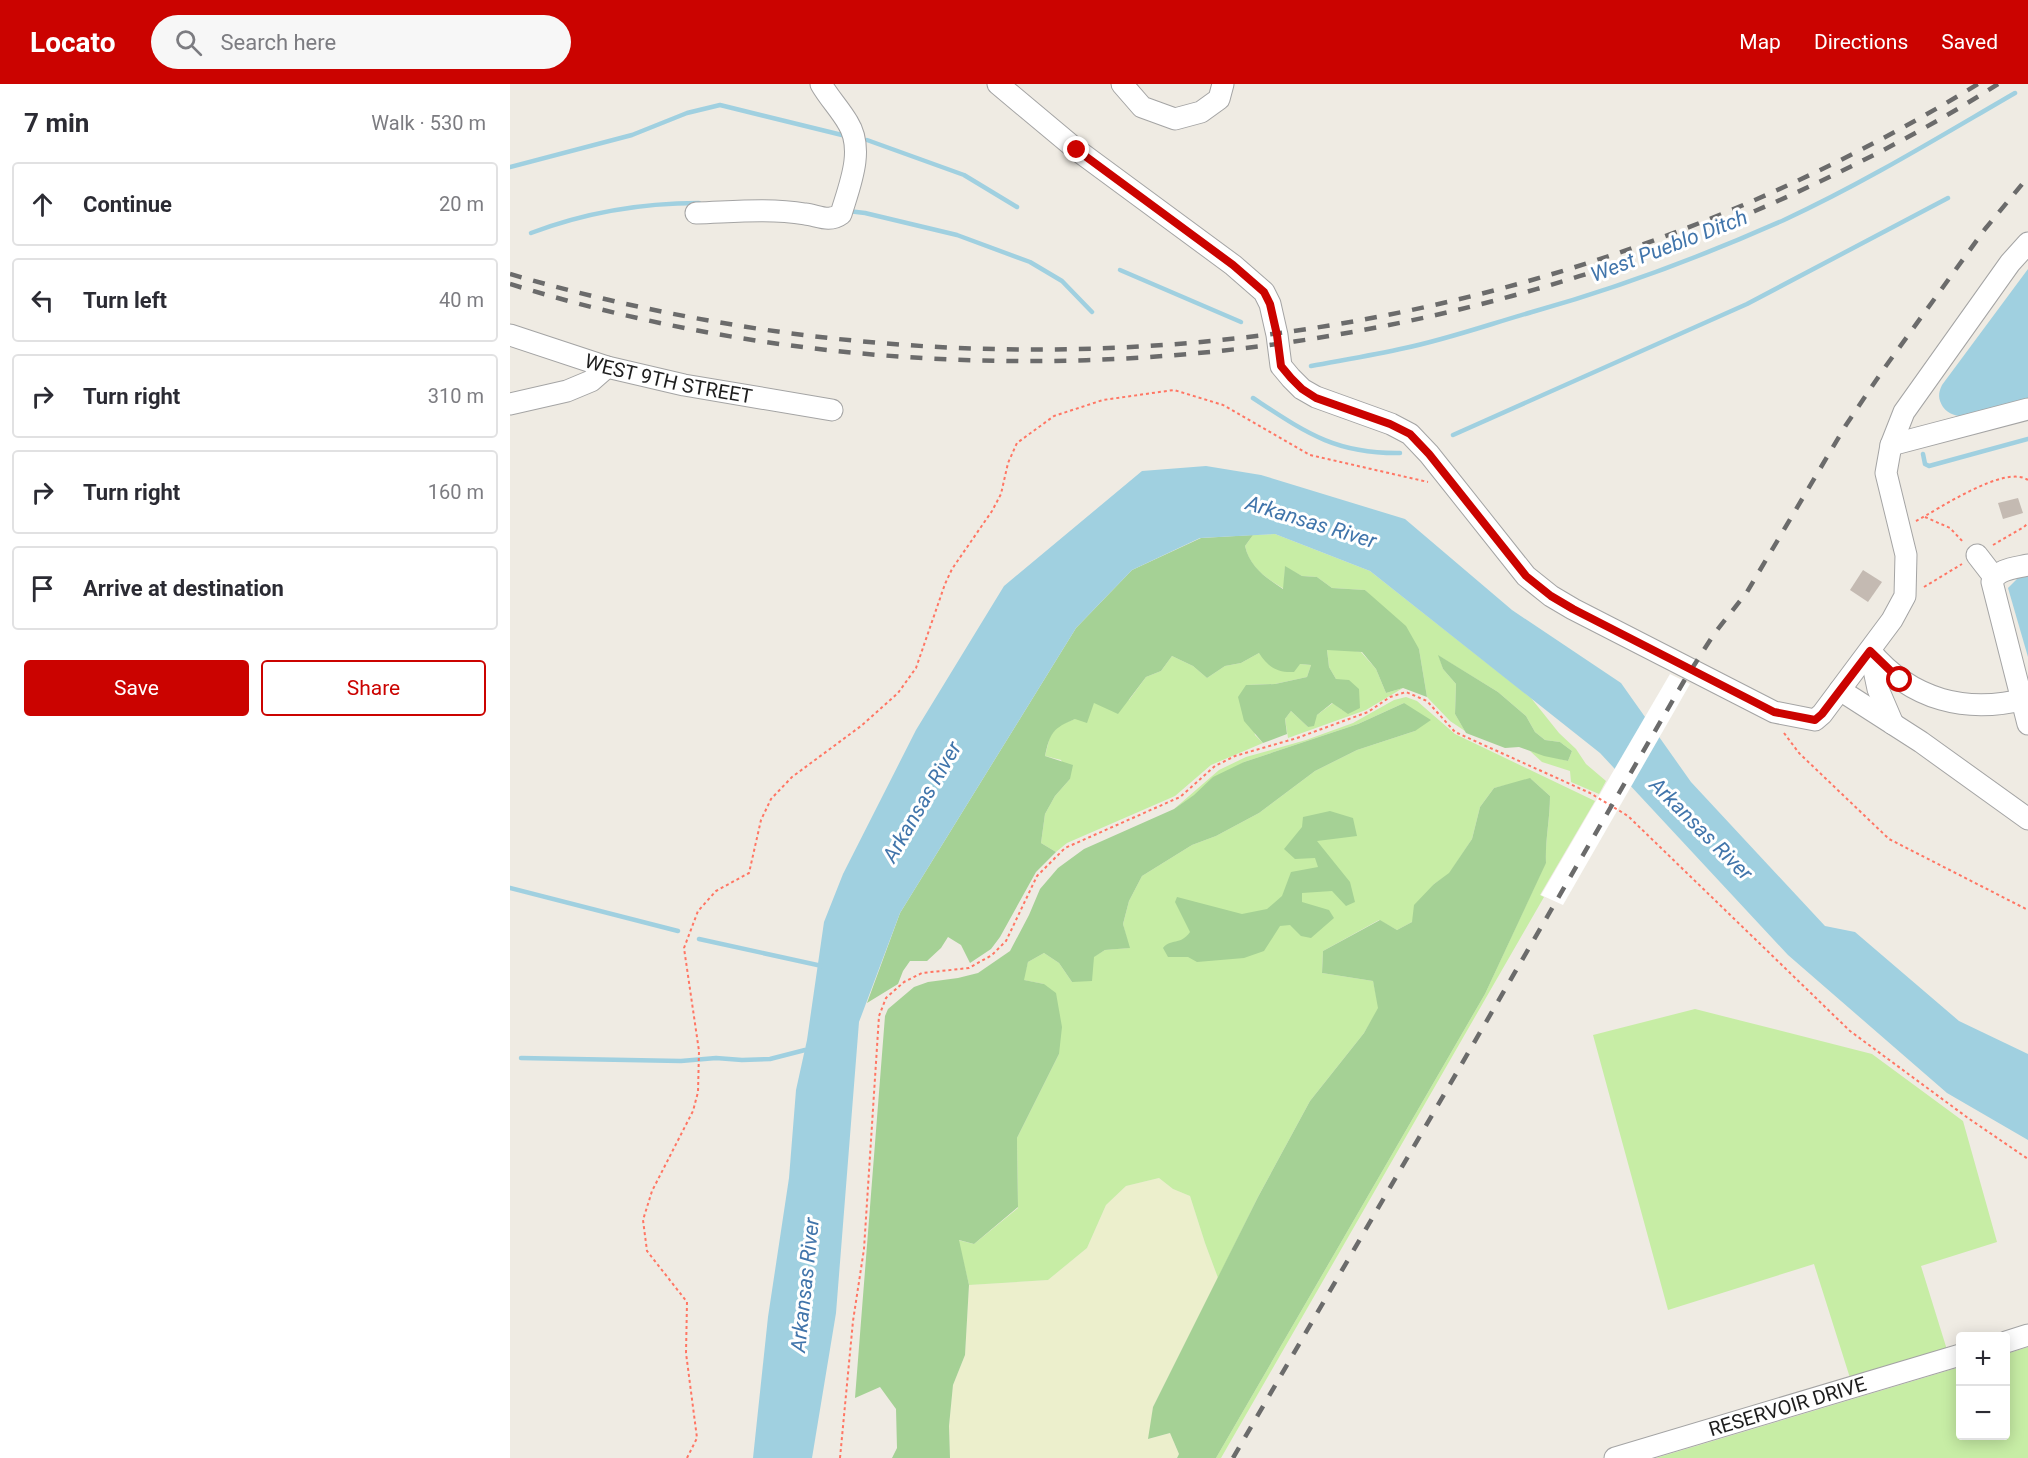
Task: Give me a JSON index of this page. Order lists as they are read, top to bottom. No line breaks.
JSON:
{"streets":{"street":["WEST 9TH STREET","RESERVOIR DRIVE"]},"water":["West Pueblo Ditch","Arkansas River"],"page":{"header":"Locato","search":"Search here","nav":["Map","Directions","Saved"],"heading":["7 min","Walk · 530 m"],"list":[["Continue","20 m"],["Turn left","40 m"],["Turn right","310 m"],["Turn right","160 m"],"Arrive at destination"],"buttons":["Save","Share"],"map_buttons":["+","−"]}}
